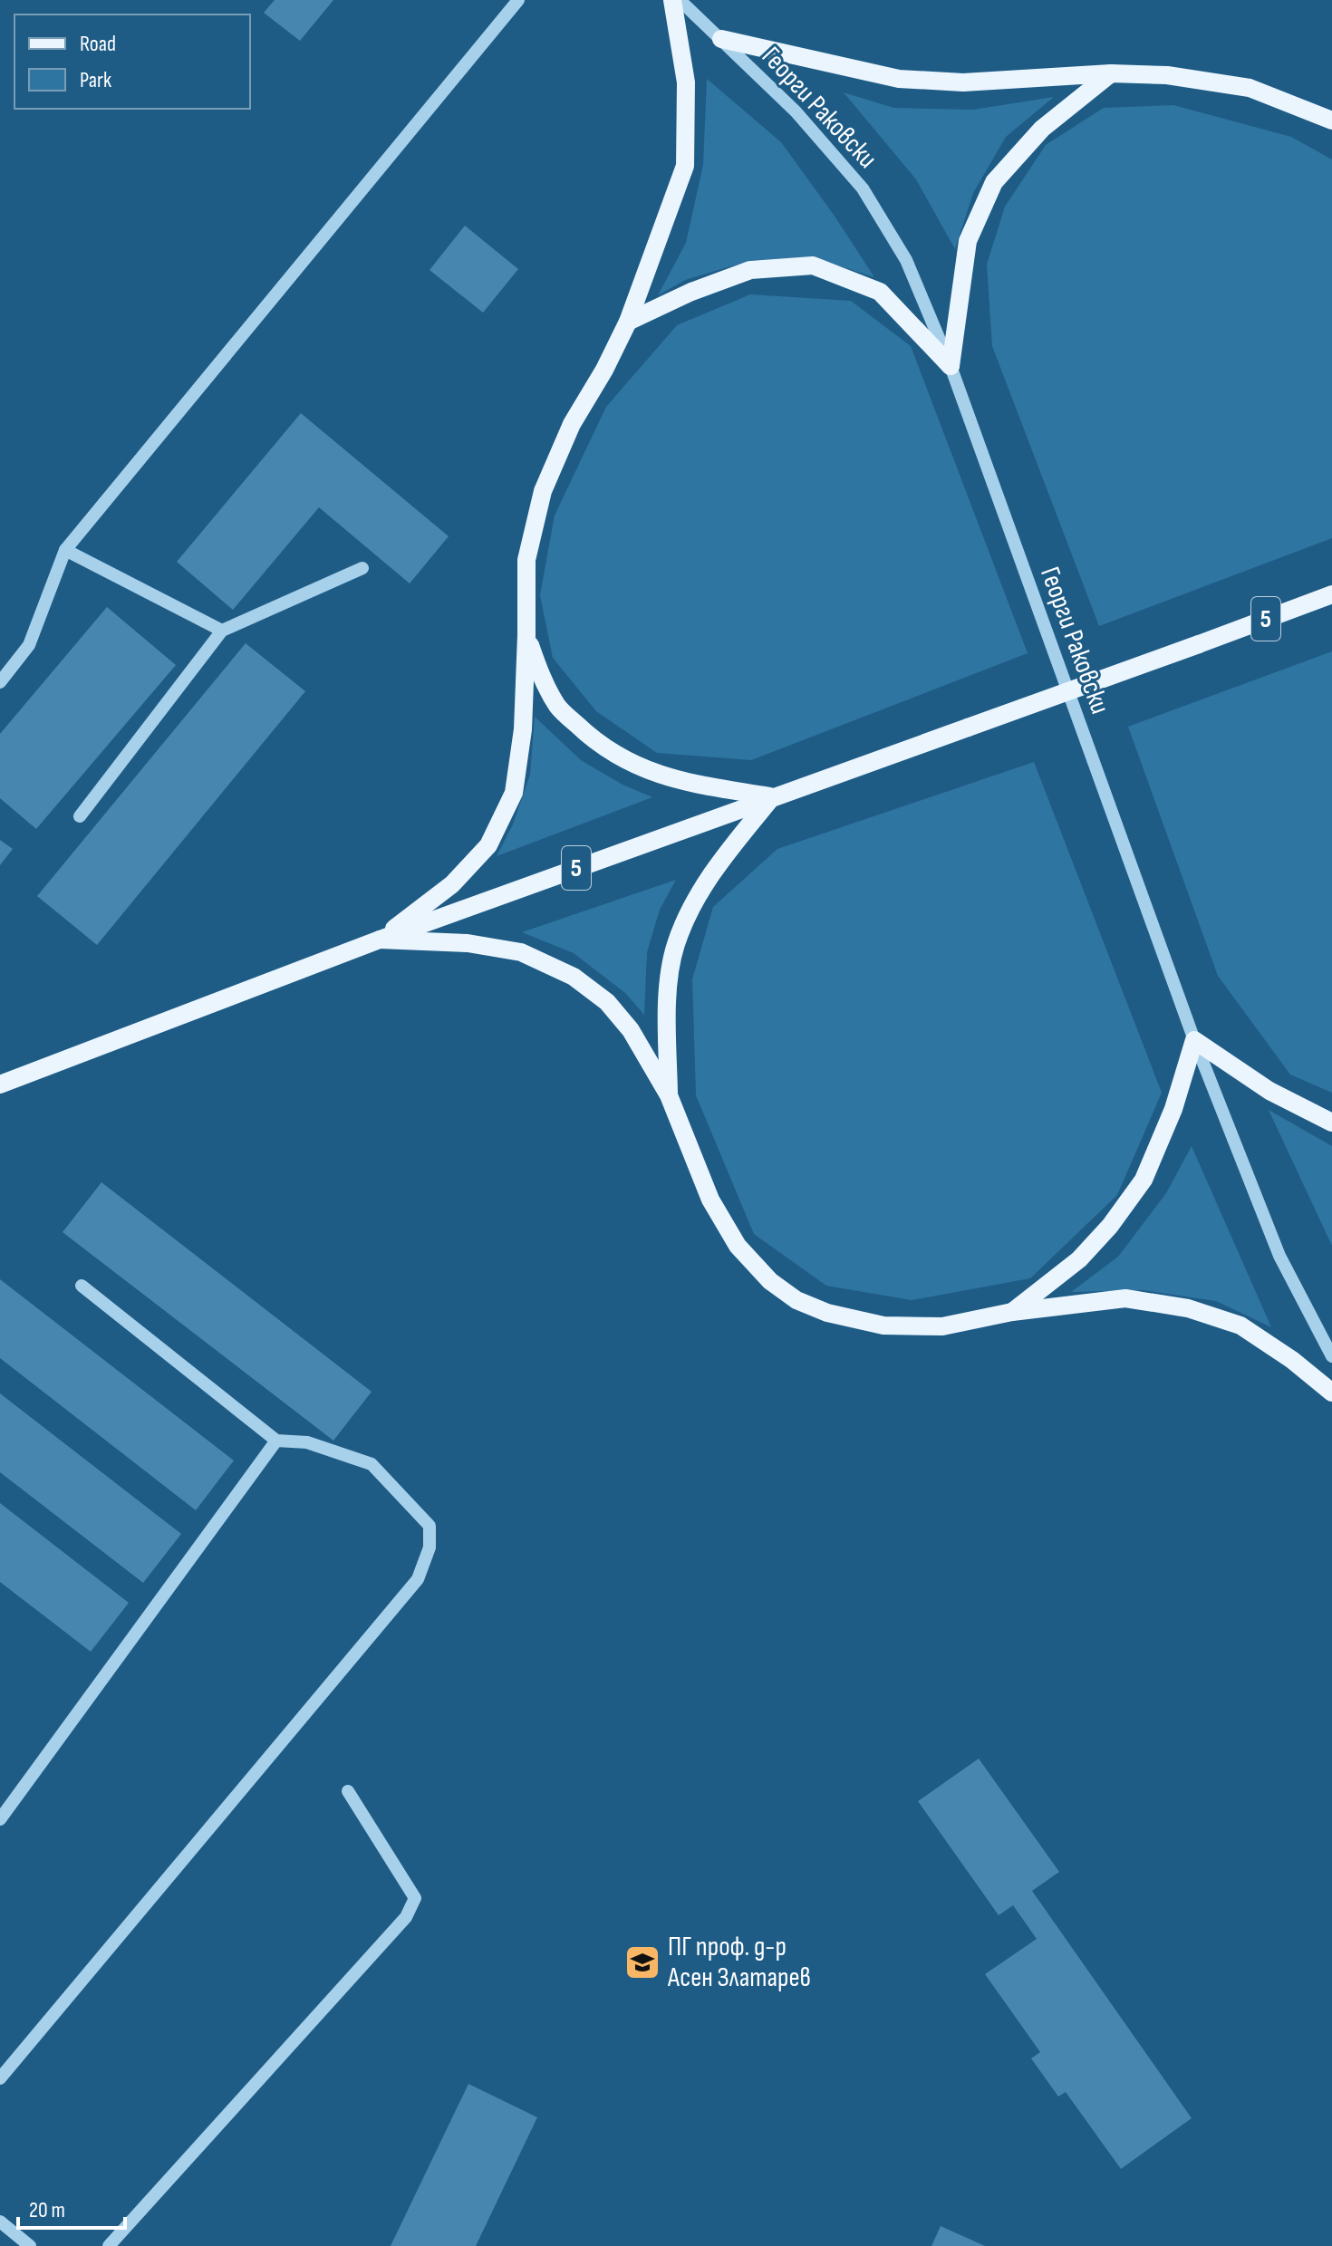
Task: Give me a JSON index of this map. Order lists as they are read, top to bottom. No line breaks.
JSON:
{"streets":{"main road":["5"],"street":["Георги Раковски"]},"places":{"school or university":["ПГ проф. д-р Асен Златарев"]},"legend":["Road","Park"],"scale_bar":"20 m"}
